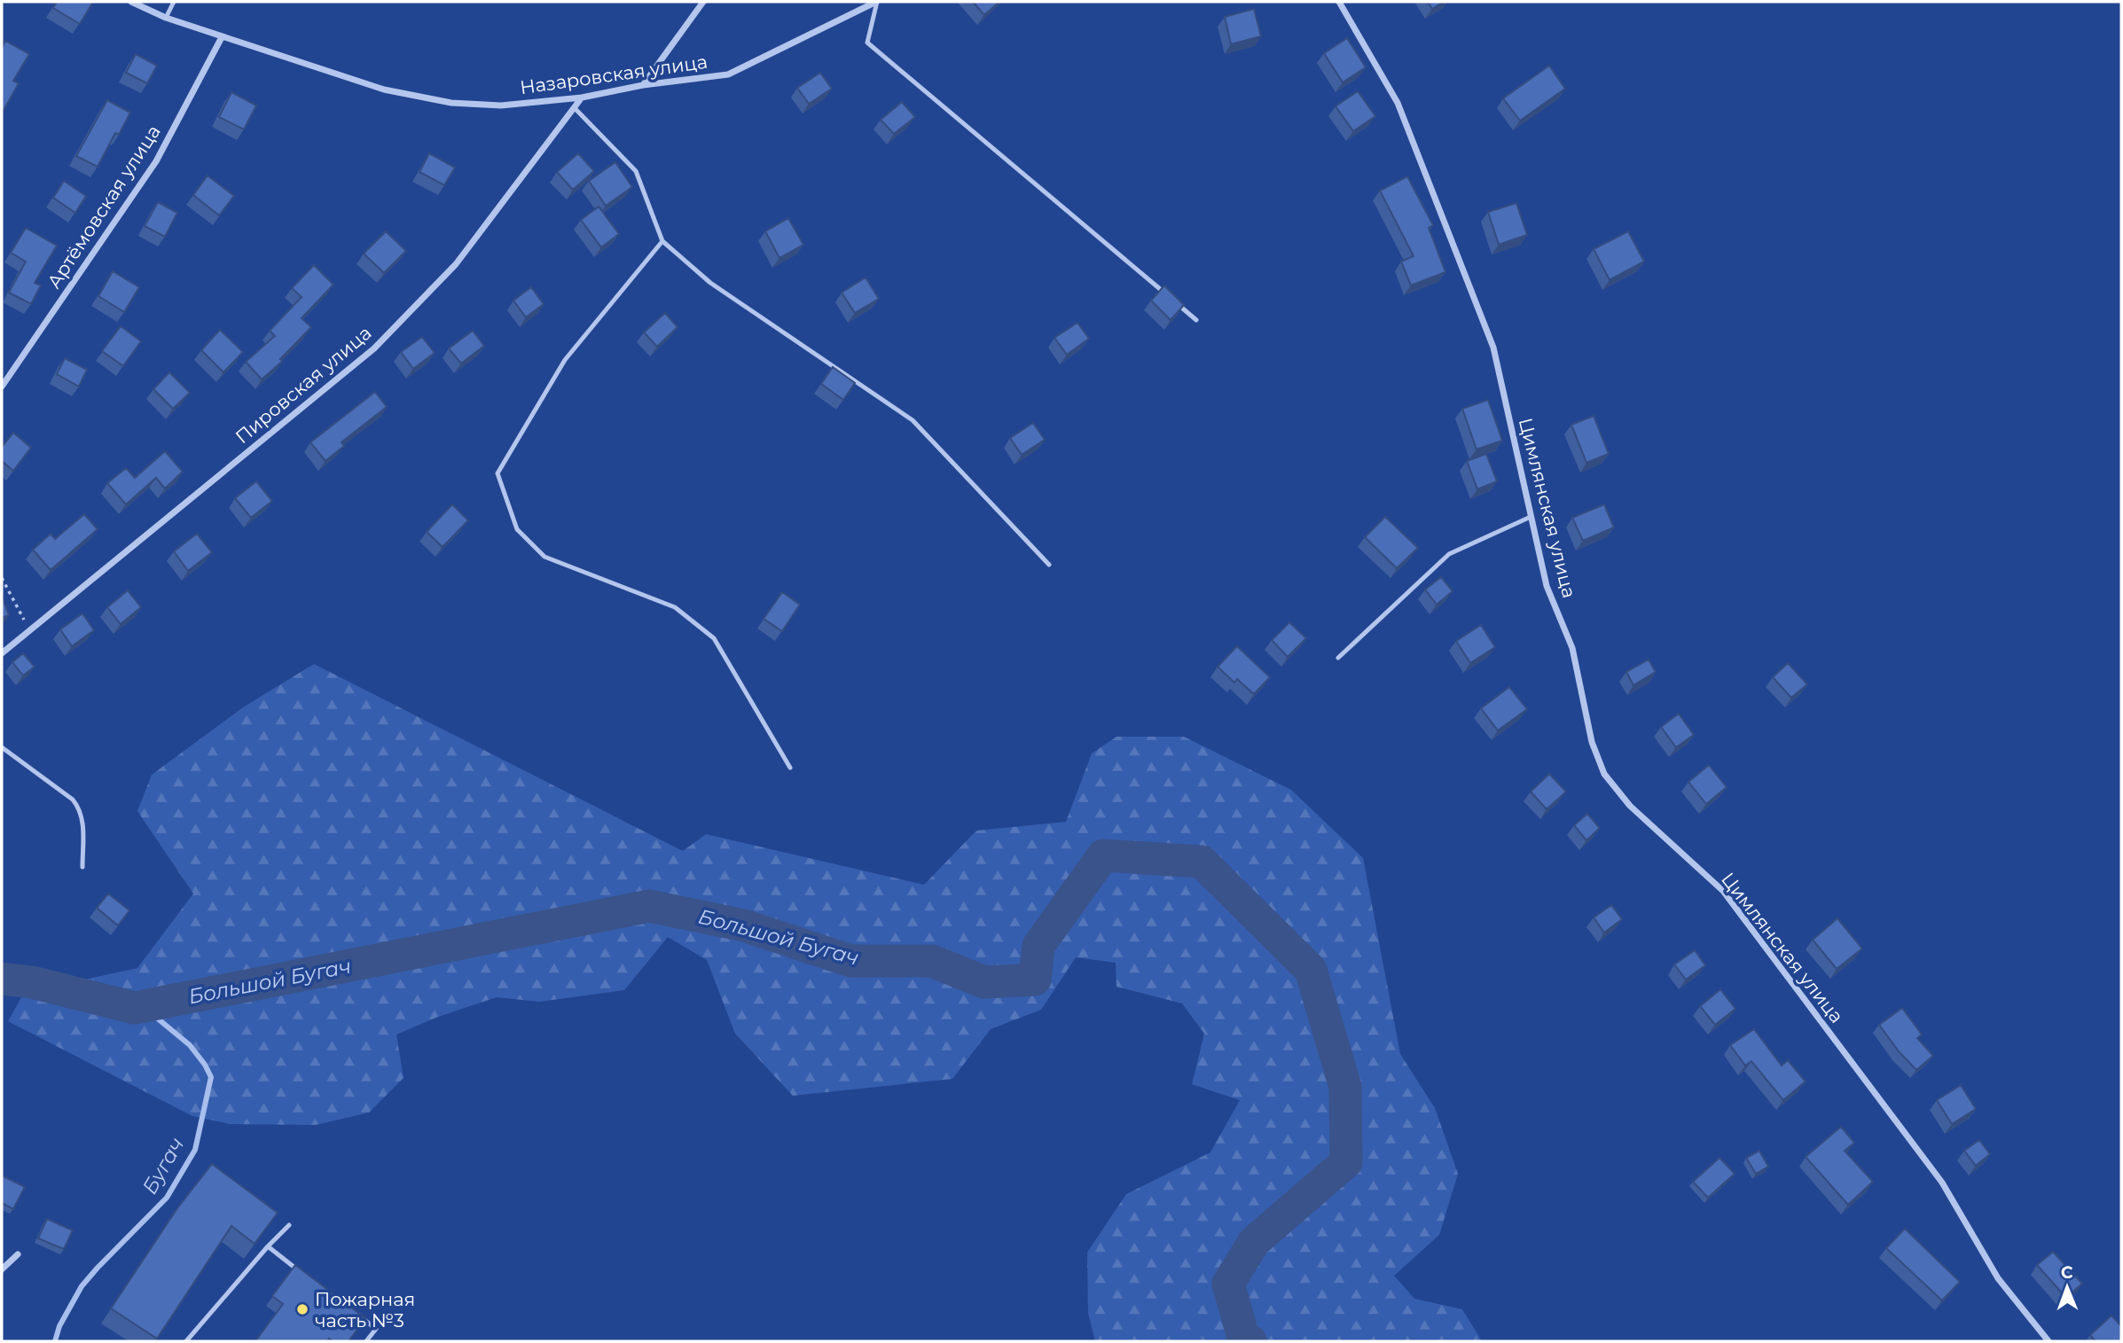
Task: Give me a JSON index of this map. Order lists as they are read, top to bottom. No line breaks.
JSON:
{"streets":{"street":["Назаровская улица","Артёмовская улица","Пировская улица","Цимлянская улица"]},"crossings":[["Назаровская улица","Артёмовская улица"],["Назаровская улица","Пировская улица"]],"water":["Большой Бугач","Бугач"],"places":["Пожарная часть №3"],"north":"top"}
